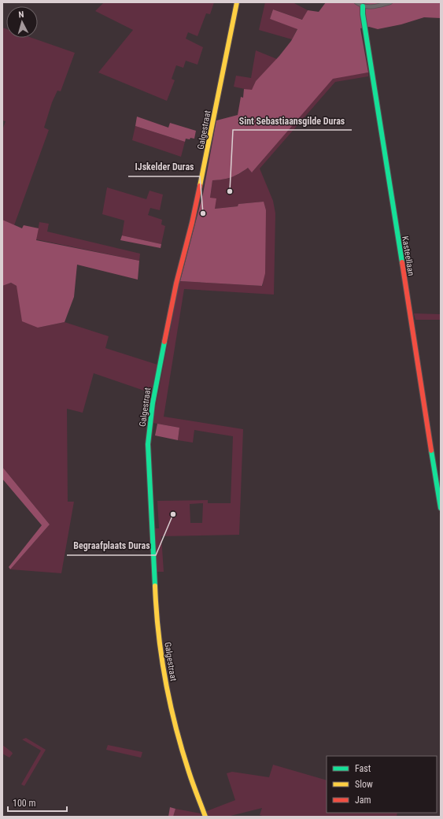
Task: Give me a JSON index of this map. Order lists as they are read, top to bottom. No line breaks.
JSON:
{"streets":{"street":["Galgestraat","Kasteellaan"]},"places":["Sint Sebastiaansgilde Duras","IJskelder Duras","Begraafplaats Duras"],"legend":["Fast","Slow","Jam"],"scale_bar":"100 m","north":"top"}
